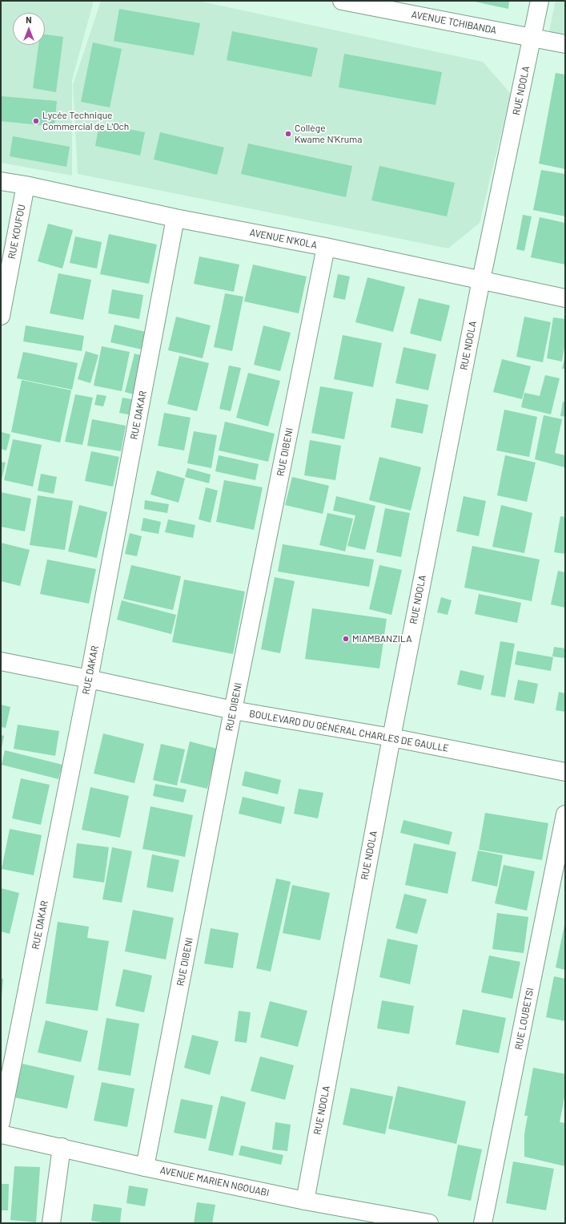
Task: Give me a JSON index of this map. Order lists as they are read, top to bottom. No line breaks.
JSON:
{"streets":{"street":["AVENUE TCHIBANDA","RUE NDOLA","RUE KOUFOU","AVENUE N'KOLA","RUE DAKAR","RUE DIBENI","BOULEVARD DU GÉNÉRAL CHARLES DE GAULLE","RUE LOUBETSI","AVENUE MARIEN NGOUABI"]},"crossings":[["AVENUE TCHIBANDA","RUE NDOLA"],["RUE NDOLA","AVENUE N'KOLA"],["RUE NDOLA","BOULEVARD DU GÉNÉRAL CHARLES DE GAULLE"],["RUE NDOLA","AVENUE MARIEN NGOUABI"],["RUE KOUFOU","AVENUE N'KOLA"],["AVENUE N'KOLA","RUE DAKAR"],["AVENUE N'KOLA","RUE DIBENI"],["RUE DAKAR","BOULEVARD DU GÉNÉRAL CHARLES DE GAULLE"],["RUE DIBENI","BOULEVARD DU GÉNÉRAL CHARLES DE GAULLE"],["RUE DIBENI","AVENUE MARIEN NGOUABI"]],"places":["Lycée Technique Commercial de L'Och","Collège Kwame N'Kruma","MIAMBANZILA"],"north":"top"}
